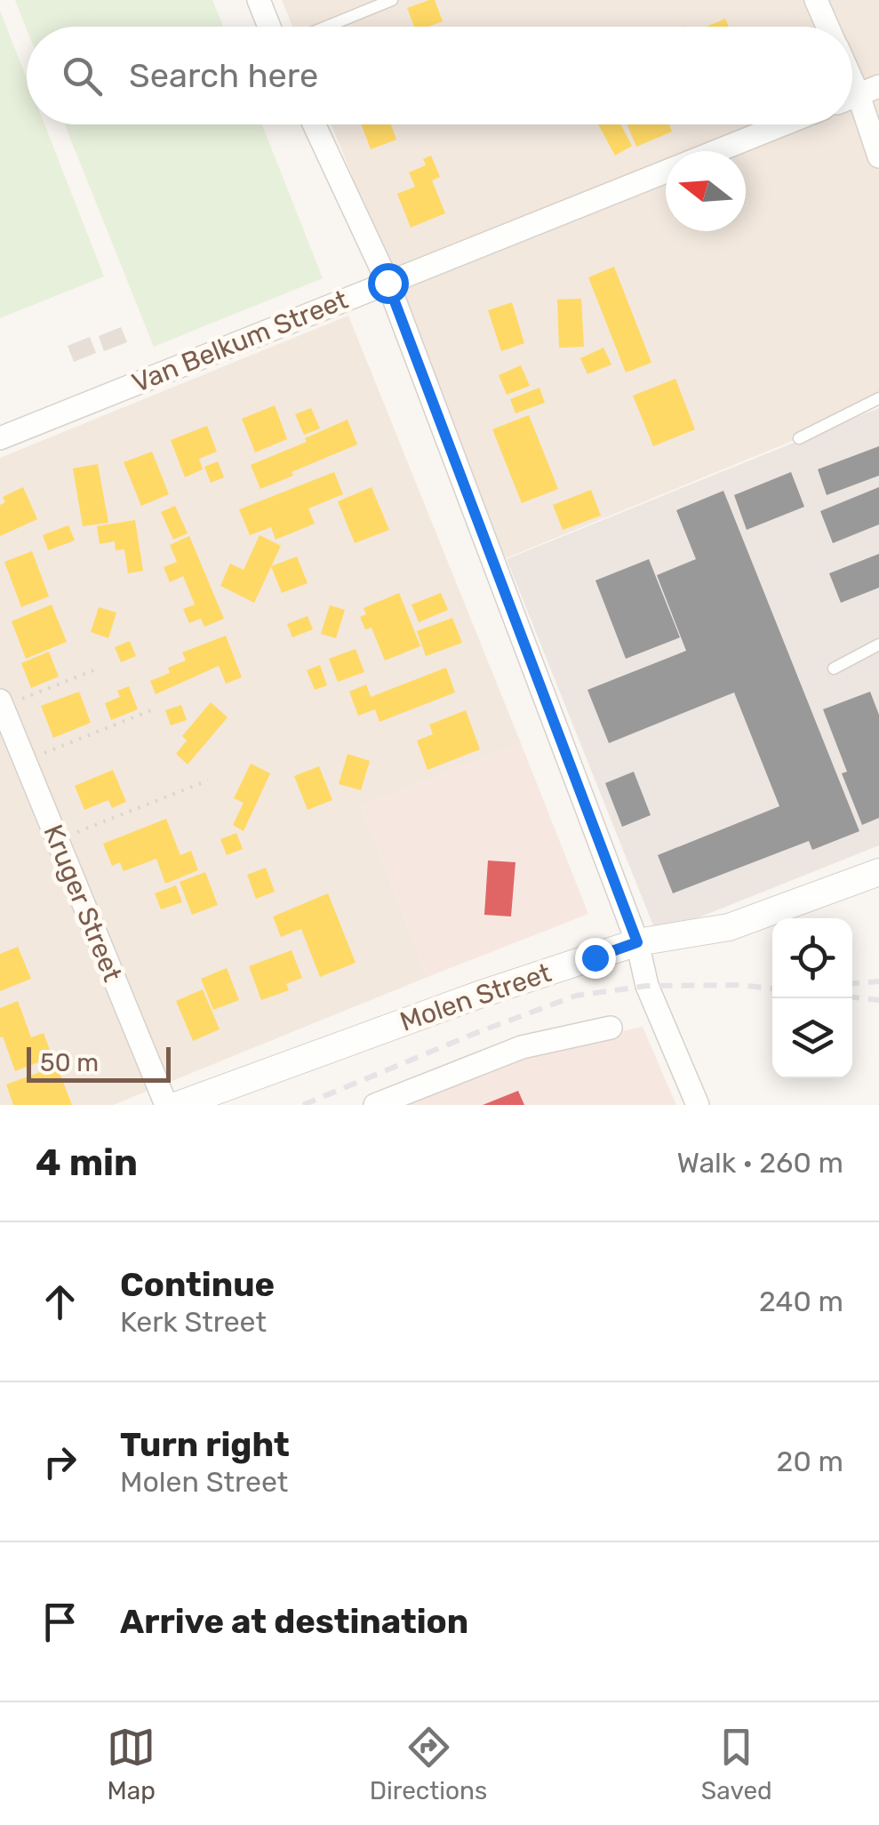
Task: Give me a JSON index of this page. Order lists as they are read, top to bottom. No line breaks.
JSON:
{"streets":{"street":["Van Belkum Street","Kruger Street","Molen Street"]},"scale_bar":"50 m","north":"left","page":{"search":"Search here","scale":"50 m","heading":["4 min","Walk · 260 m"],"list":[["Continue","Kerk Street","240 m"],["Turn right","Molen Street","20 m"],"Arrive at destination"],"nav":["Map","Directions","Saved"]}}
